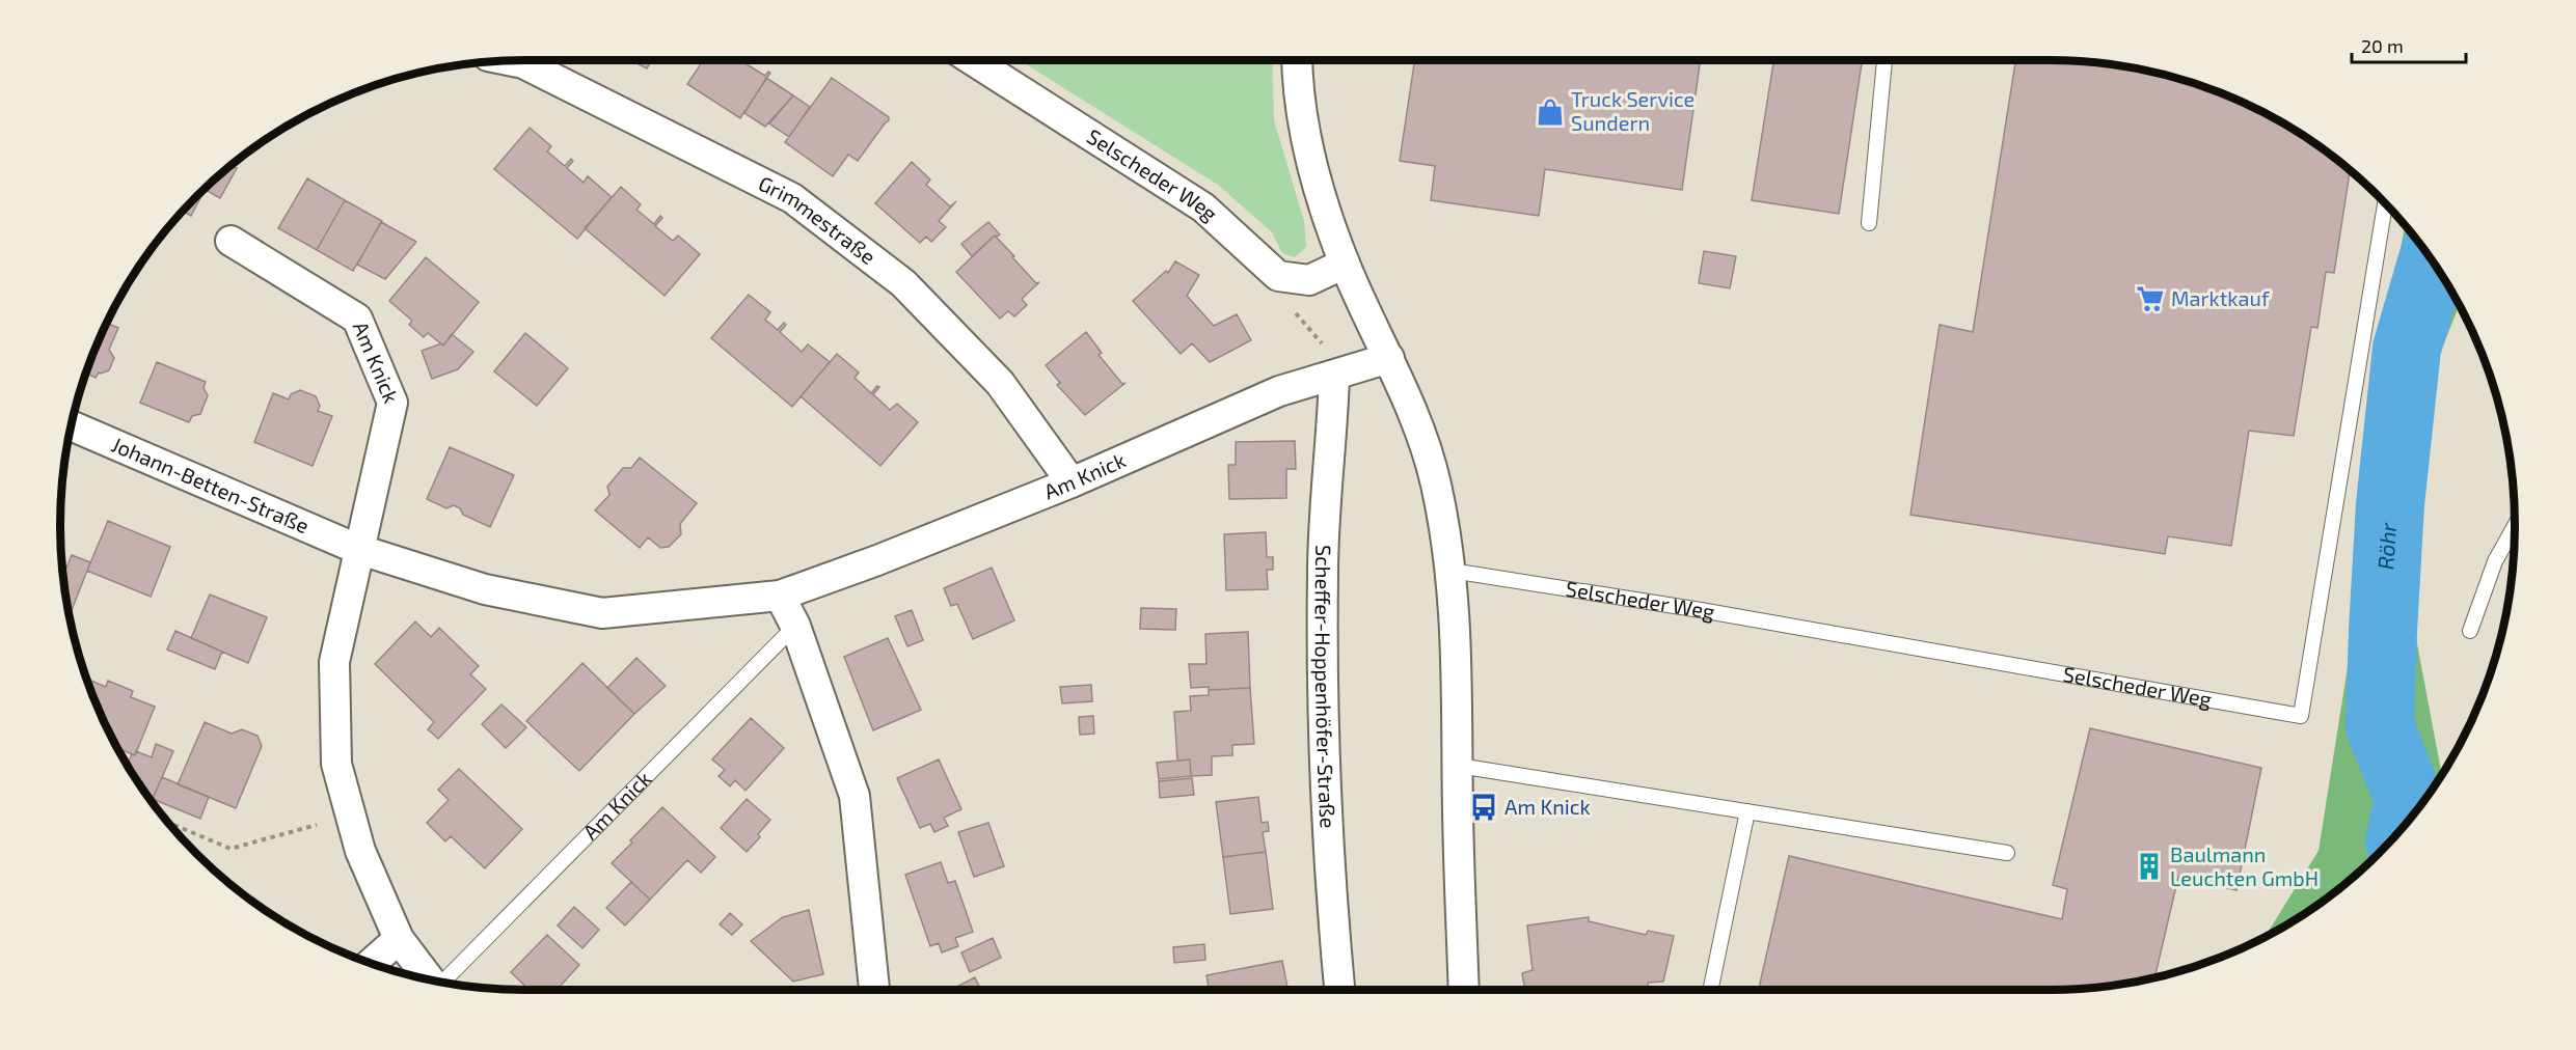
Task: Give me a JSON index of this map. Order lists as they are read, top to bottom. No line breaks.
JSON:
{"streets":{"street":["Selscheder Weg","Grimmestraße","Am Knick","Johann-Betten-Straße","Scheffer-Hoppenhöfer-Straße"]},"crossings":[["Grimmestraße","Am Knick"],["Am Knick","Johann-Betten-Straße"],["Am Knick","Scheffer-Hoppenhöfer-Straße"]],"water":["Röhr"],"places":{"shop":["Truck Service Sundern"],"supermarket":["Marktkauf"],"bus stop":["Am Knick"],"building":["Baulmann Leuchten GmbH"]},"scale_bar":"20 m"}
